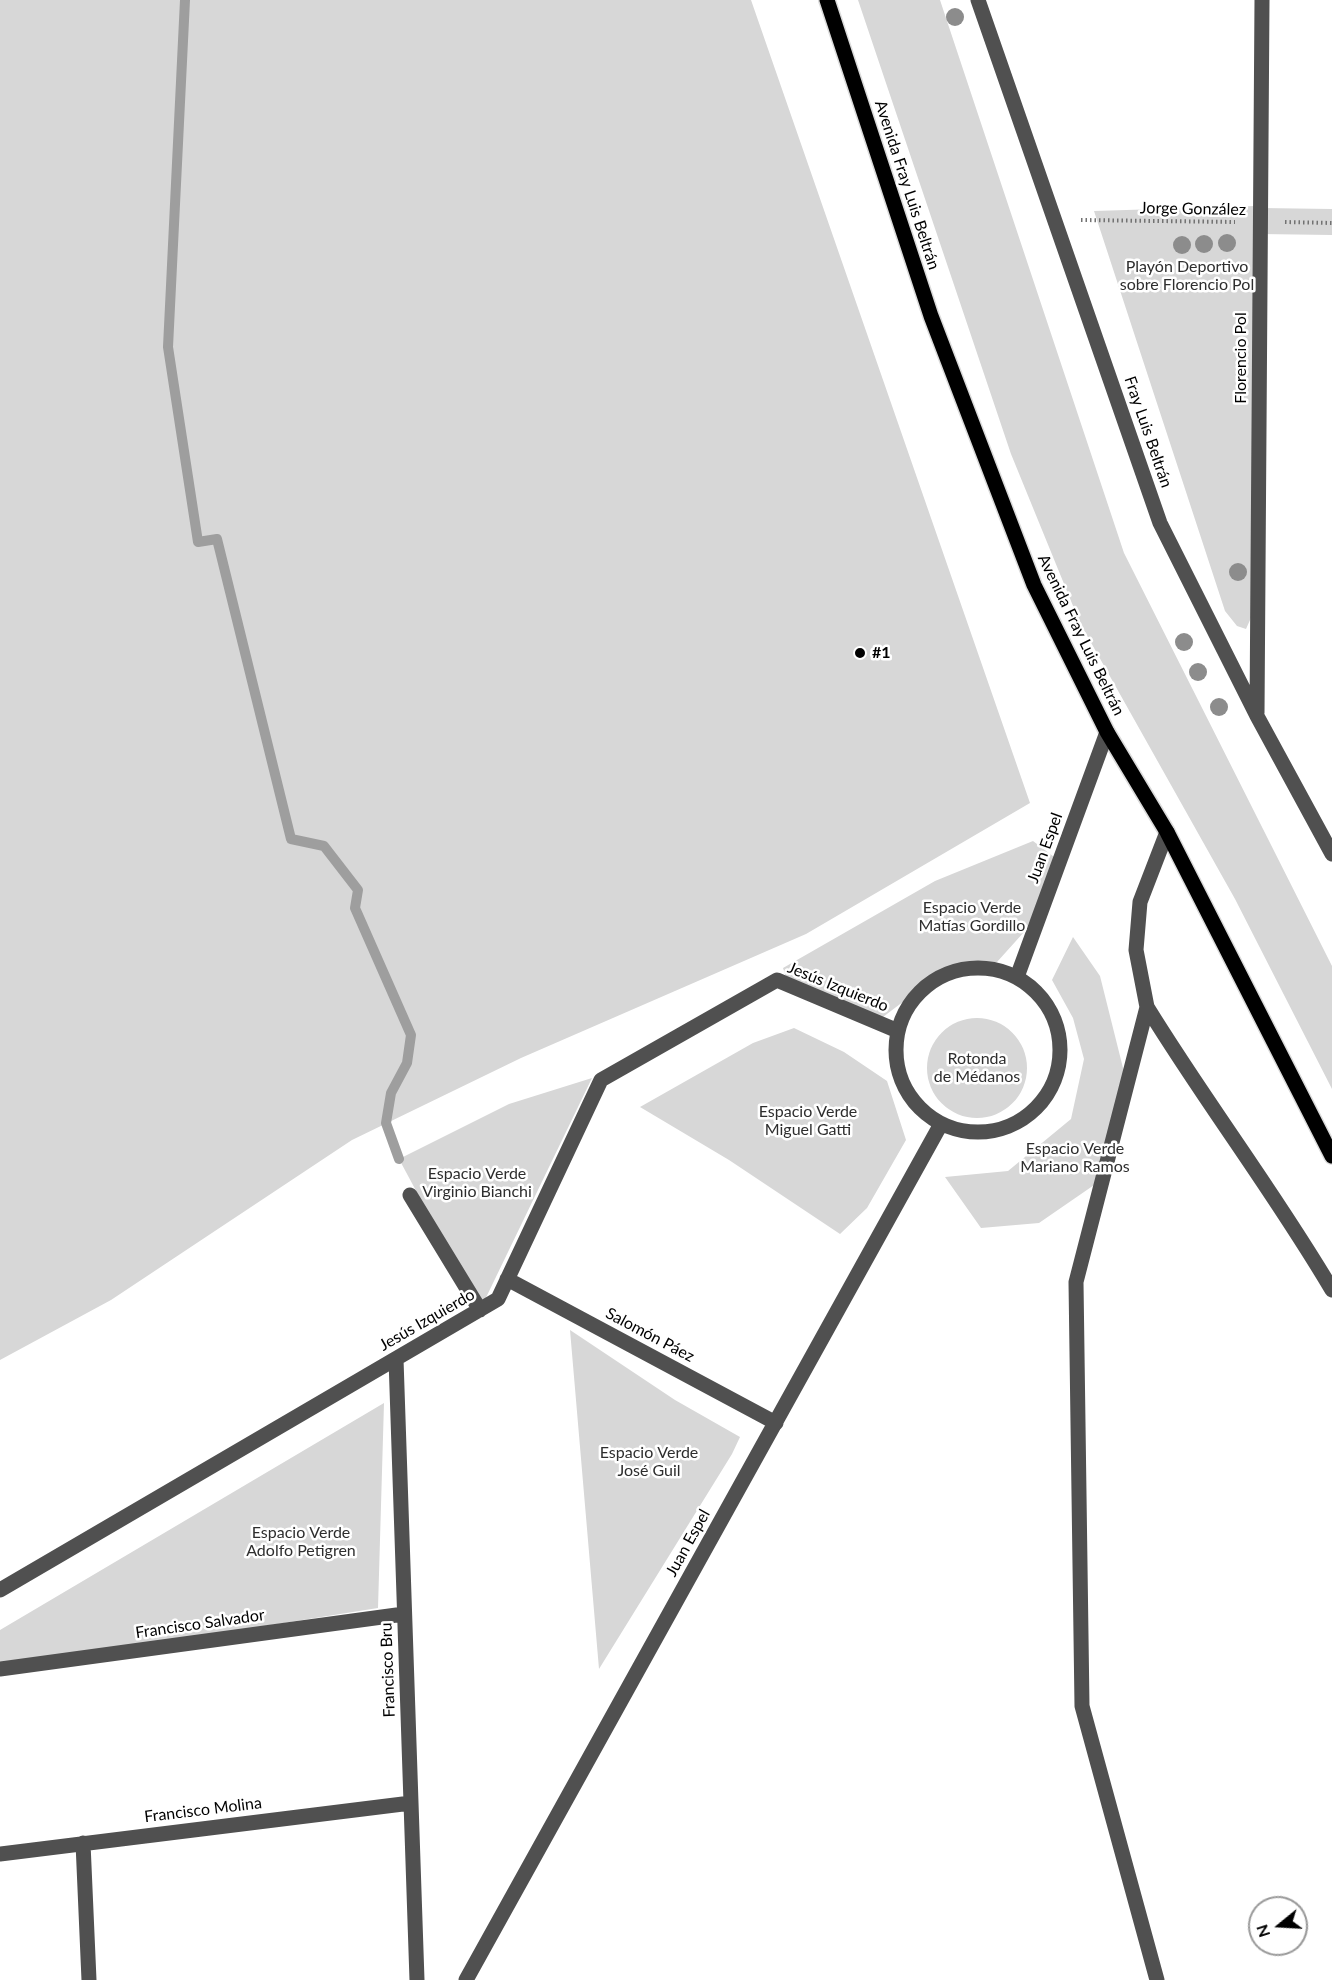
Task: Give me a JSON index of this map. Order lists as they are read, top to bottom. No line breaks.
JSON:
{"streets":{"main road":["Avenida Fray Luis Beltrán"],"street":["Florencio Pol","Fray Luis Beltrán","Juan Espel","Jesús Izquierdo","Salomón Páez","Francisco Salvador","Francisco Bru","Francisco Molina"],"path":["Jorge González"]},"crossings":[["Avenida Fray Luis Beltrán","Juan Espel"],["Jorge González","Florencio Pol"],["Jorge González","Fray Luis Beltrán"],["Florencio Pol","Fray Luis Beltrán"],["Juan Espel","Jesús Izquierdo"],["Juan Espel","Salomón Páez"],["Jesús Izquierdo","Salomón Páez"],["Jesús Izquierdo","Francisco Bru"],["Francisco Salvador","Francisco Bru"],["Francisco Bru","Francisco Molina"]],"parks":["Playón Deportivo sobre Florencio Pol","Espacio Verde Matías Gordillo","Rotonda de Médanos","Espacio Verde Miguel Gatti","Espacio Verde Mariano Ramos","Espacio Verde Virginio Bianchi","Espacio Verde José Guil","Espacio Verde Adolfo Petigren"],"places":["#1"],"north":"left"}
